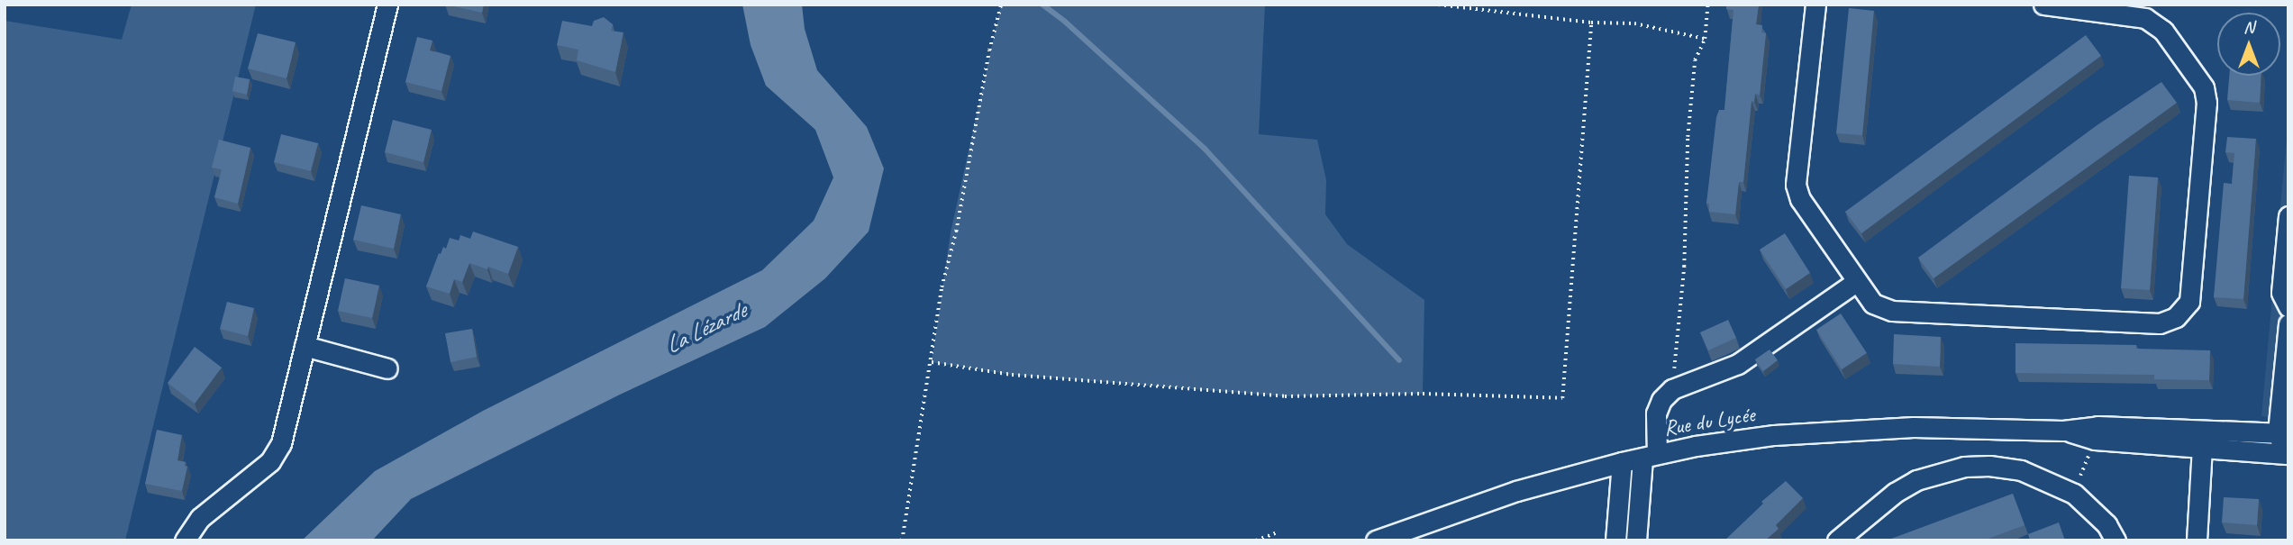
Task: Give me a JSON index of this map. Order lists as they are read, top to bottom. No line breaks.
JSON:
{"streets":{"street":["Rue du Lycée"]},"water":["La Lézarde"],"north":"top"}
